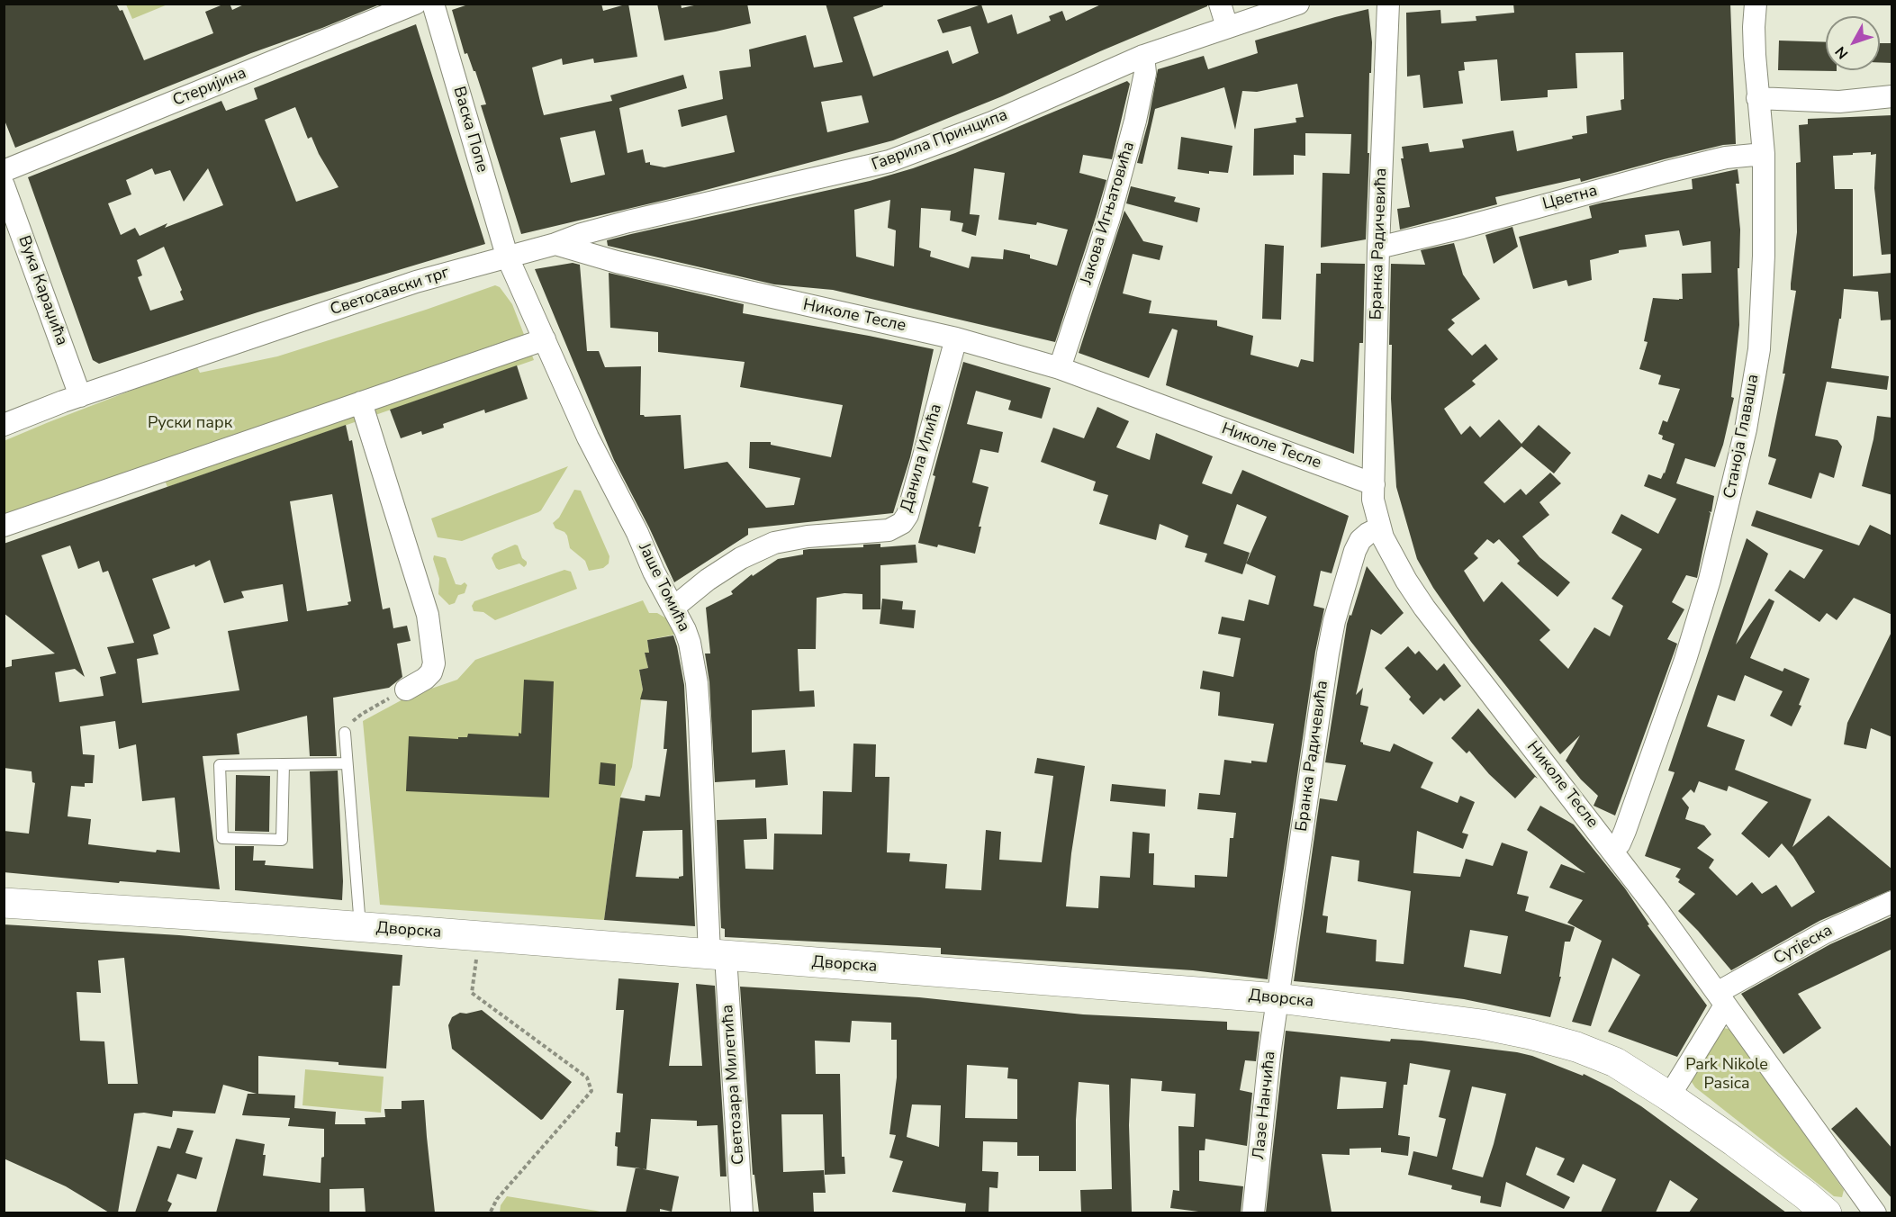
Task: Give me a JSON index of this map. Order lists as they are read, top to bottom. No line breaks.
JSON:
{"streets":{"main road":["Дворска"],"street":["Стеријина","Васка Попе","Гаврила Принципа","Цветна","Јакова Игњатовића","Бранка Радичевића","Вука Караџића","Светосавски трг","Николе Тесле","Станоја Главаша","Данила Илића","Јаше Томића","Сутјеска","Светозара Милетића","Лазе Нанчића"]},"crossings":[["Васка Попе","Гаврила Принципа"],["Васка Попе","Светосавски трг"],["Гаврила Принципа","Јакова Игњатовића"],["Гаврила Принципа","Светосавски трг"],["Гаврила Принципа","Николе Тесле"],["Цветна","Бранка Радичевића"],["Цветна","Станоја Главаша"],["Јакова Игњатовића","Николе Тесле"],["Бранка Радичевића","Николе Тесле"],["Бранка Радичевића","Дворска"],["Бранка Радичевића","Лазе Нанчића"],["Вука Караџића","Светосавски трг"],["Николе Тесле","Станоја Главаша"],["Николе Тесле","Данила Илића"],["Николе Тесле","Сутјеска"],["Данила Илића","Јаше Томића"],["Јаше Томића","Дворска"],["Јаше Томића","Светозара Милетића"],["Дворска","Светозара Милетића"],["Дворска","Лазе Нанчића"]],"parks":["Руски парк","Park Nikole Pasica"],"north":"bottom left"}
